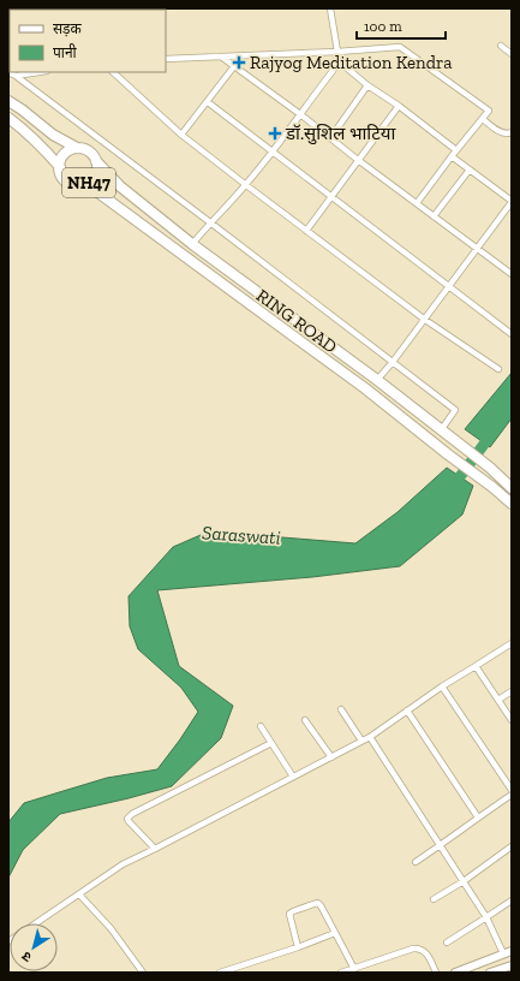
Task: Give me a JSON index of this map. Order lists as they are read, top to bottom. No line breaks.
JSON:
{"streets":{"highway":["NH47","RING ROAD"]},"crossings":[["NH47","RING ROAD"]],"water":["Saraswati"],"places":{"health":["Rajyog Meditation Kendra","डॉ.सुशिल भाटिया"]},"legend":["सड़क","पानी"],"scale_bar":"100 m","north":"bottom left"}
